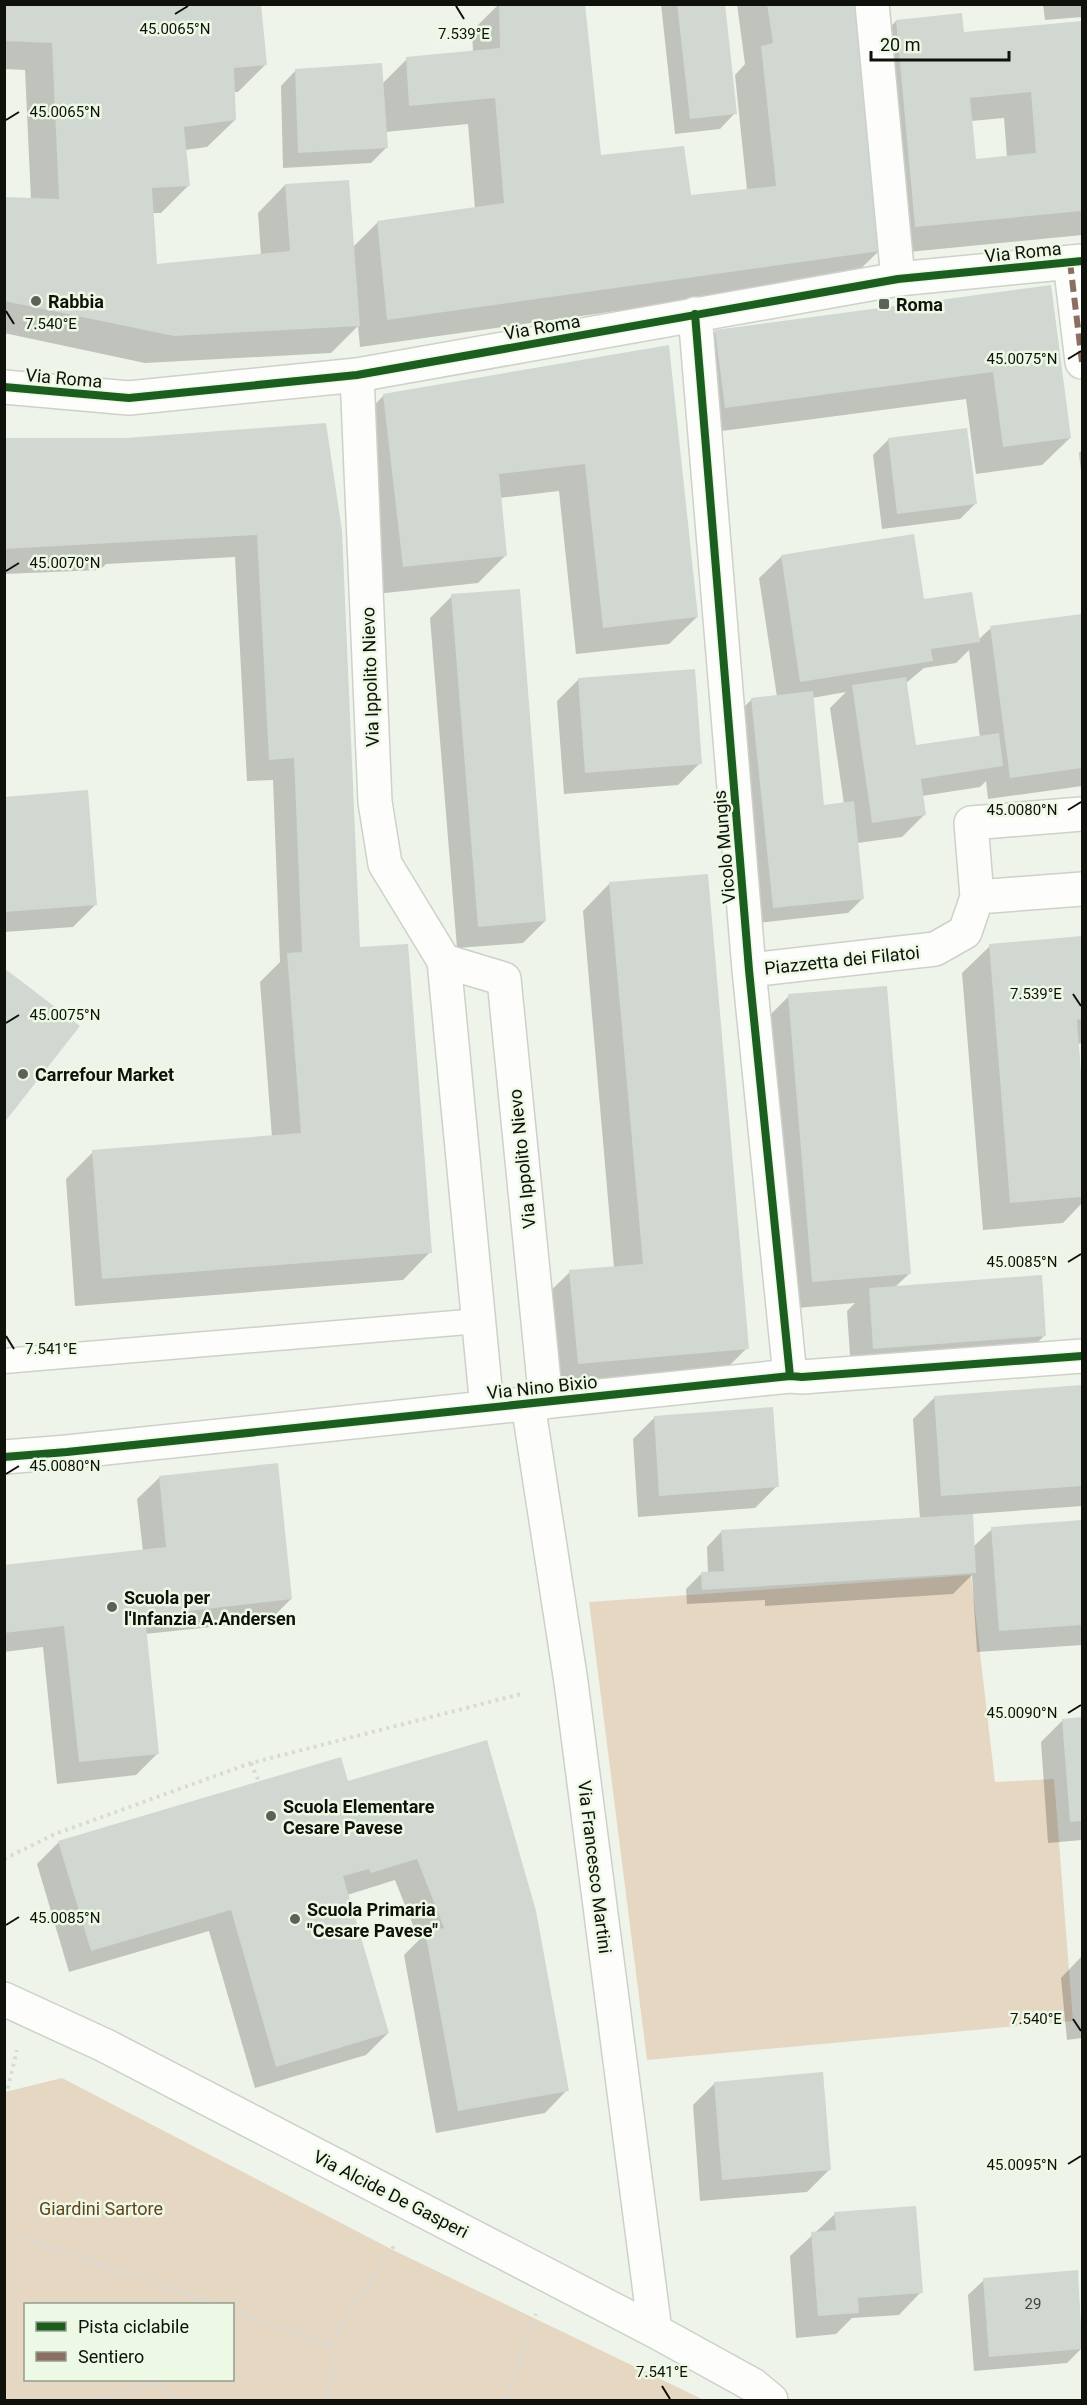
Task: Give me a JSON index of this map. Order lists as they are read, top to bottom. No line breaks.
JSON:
{"streets":{"street":["Via Roma","Via Ippolito Nievo","Vicolo Mungis","Piazzetta dei Filatoi","Via Nino Bixio","Via Francesco Martini","Via Alcide De Gasperi"]},"crossings":[["Via Roma","Via Ippolito Nievo"],["Via Roma","Vicolo Mungis"],["Via Ippolito Nievo","Via Nino Bixio"],["Via Ippolito Nievo","Via Francesco Martini"],["Vicolo Mungis","Piazzetta dei Filatoi"],["Vicolo Mungis","Via Nino Bixio"],["Via Nino Bixio","Via Francesco Martini"],["Via Francesco Martini","Via Alcide De Gasperi"]],"parks":["Giardini Sartore"],"places":{"other":["Rabbia","Carrefour Market","Scuola per l'Infanzia A.Andersen","Scuola Elementare Cesare Pavese","Scuola Primaria \"Cesare Pavese\""],"transit":["Roma"]},"house_numbers":["29"],"legend":["Pista ciclabile","Sentiero"],"scale_bar":"20 m","coordinates":["45.0065°N","7.539°E","7.540°E","45.0075°N","45.0070°N","45.0080°N","45.0085°N","7.541°E","45.0090°N","45.0095°N"]}
